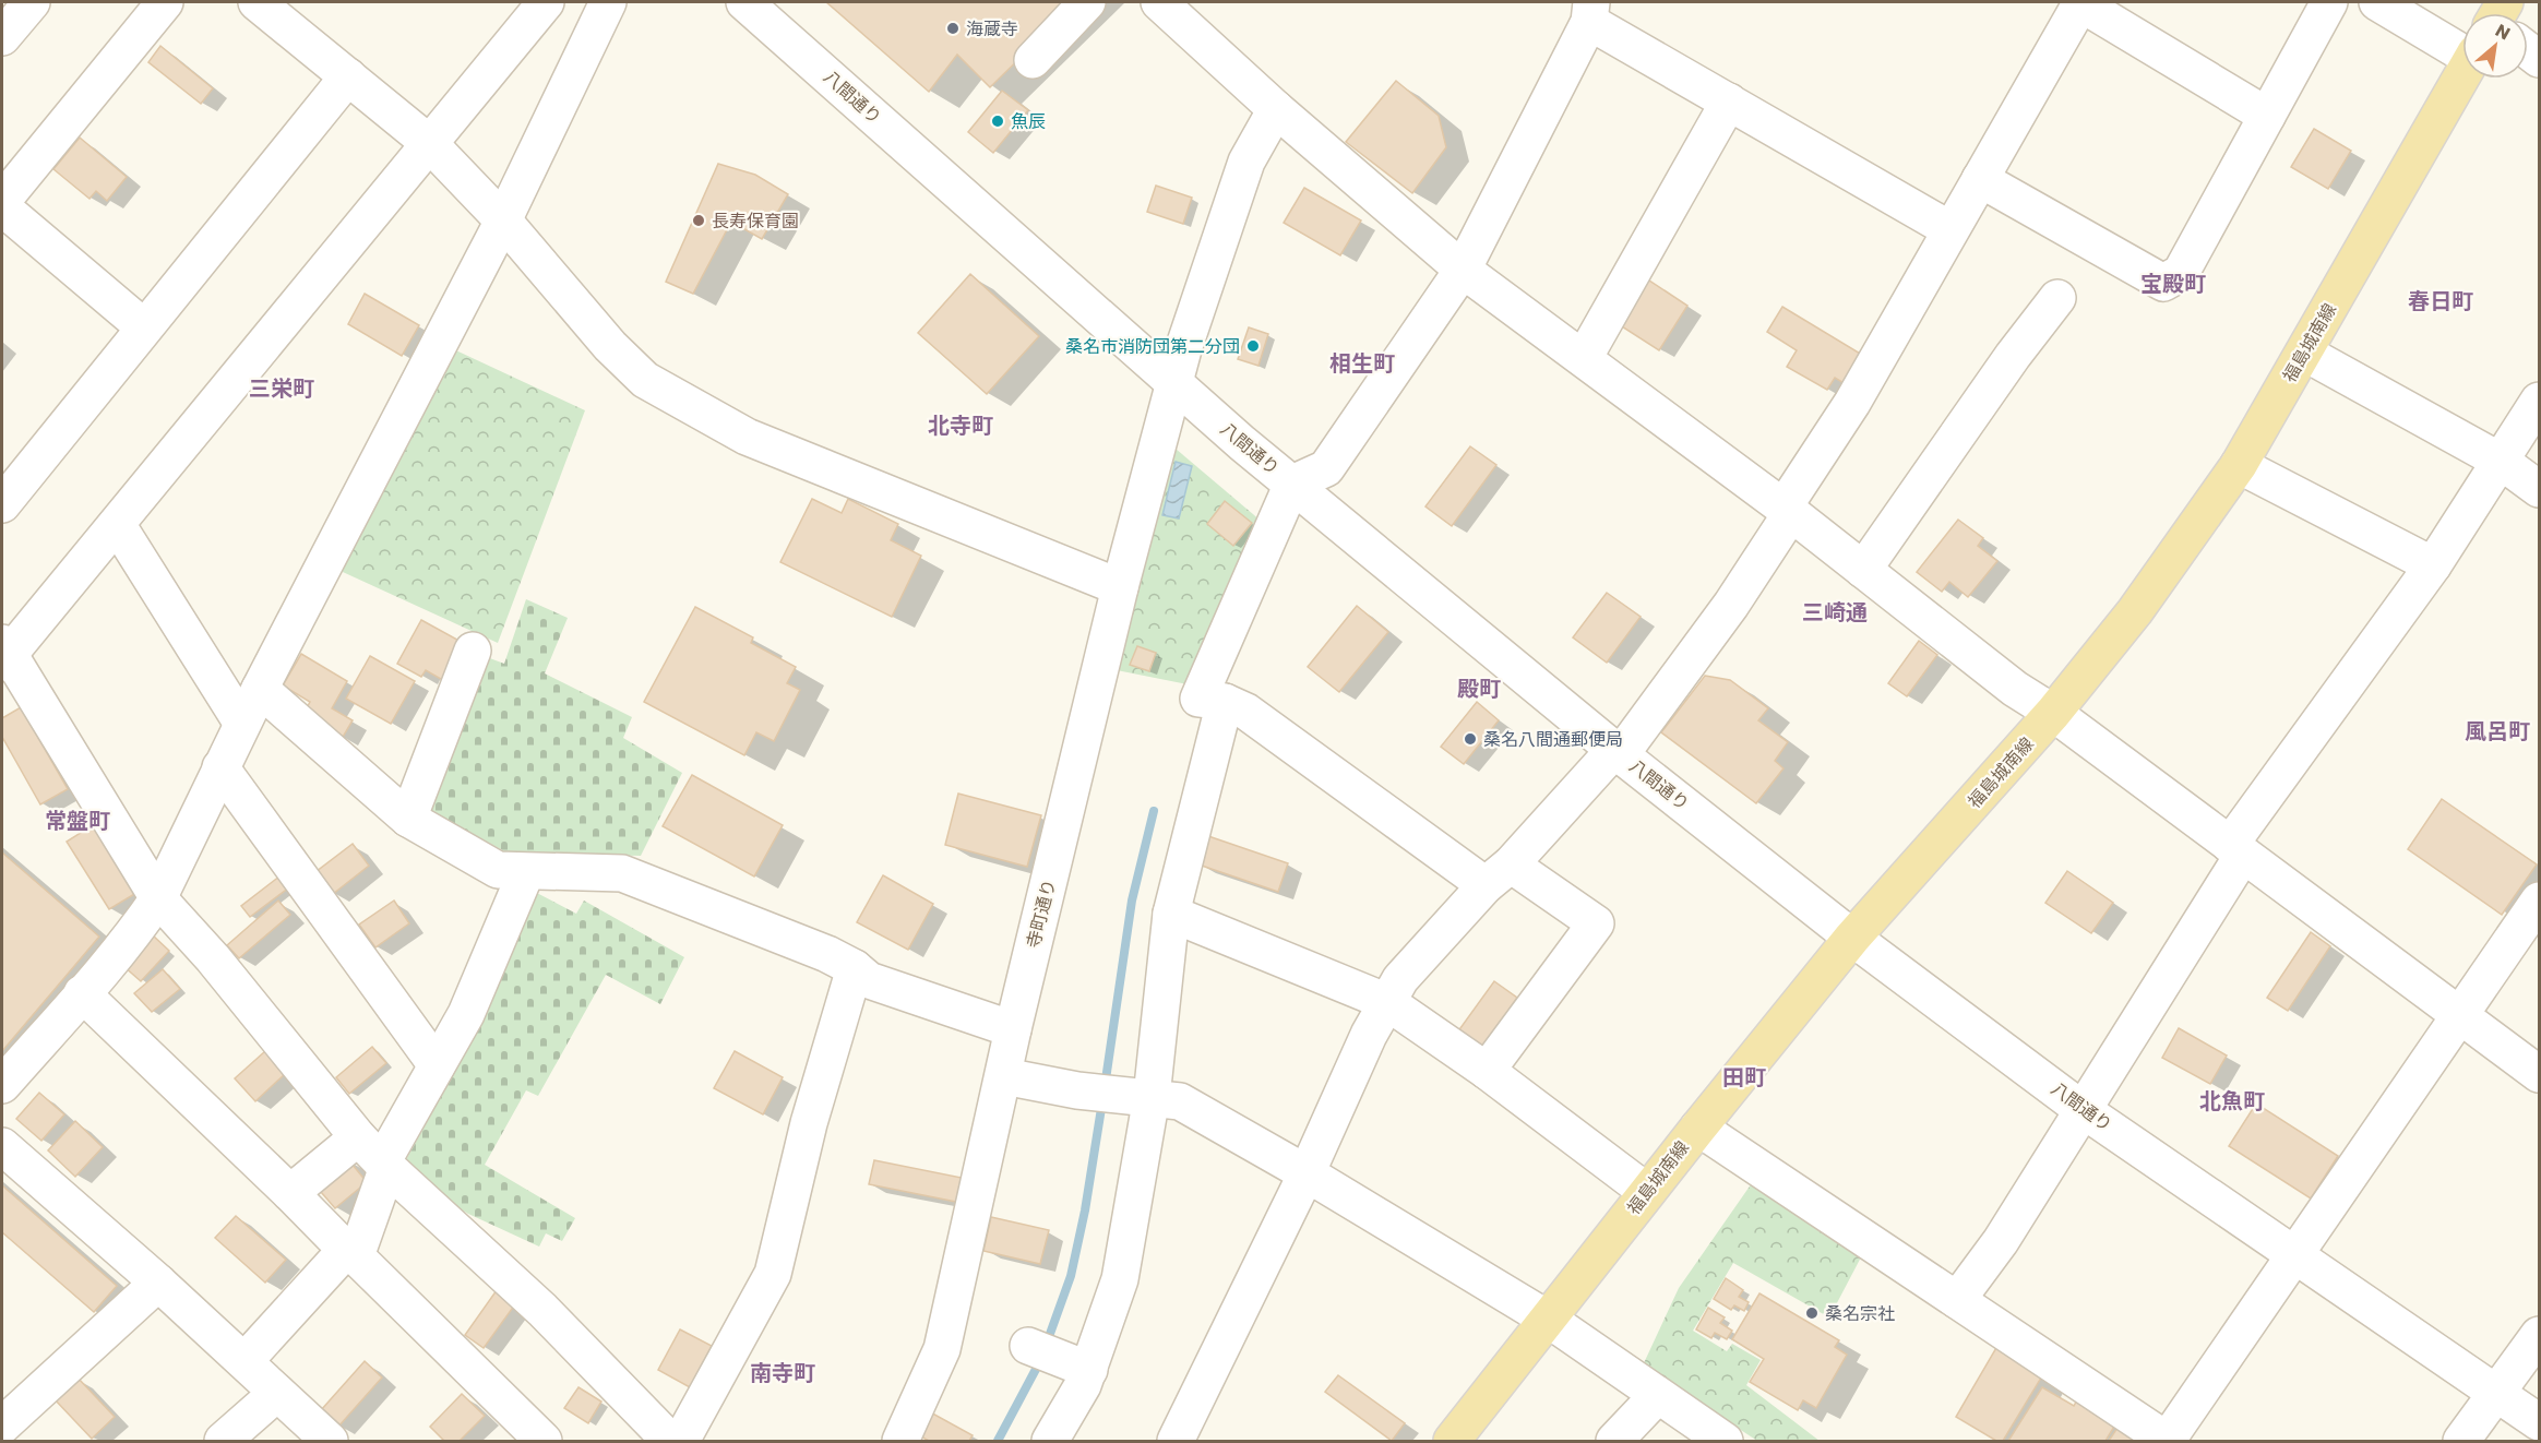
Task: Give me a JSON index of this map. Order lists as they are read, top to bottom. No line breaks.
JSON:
{"streets":{"main road":["福島城南線"],"street":["八間通り","寺町通り"]},"crossings":[["八間通り","福島城南線"],["八間通り","寺町通り"]],"districts":["宝殿町","春日町","相生町","三栄町","北寺町","三崎通","殿町","風呂町","常盤町","田町","北魚町","南寺町"],"places":["海蔵寺","魚辰","長寿保育園","桑名市消防団第二分団","桑名八間通郵便局","桑名宗社"],"north":"top right"}
